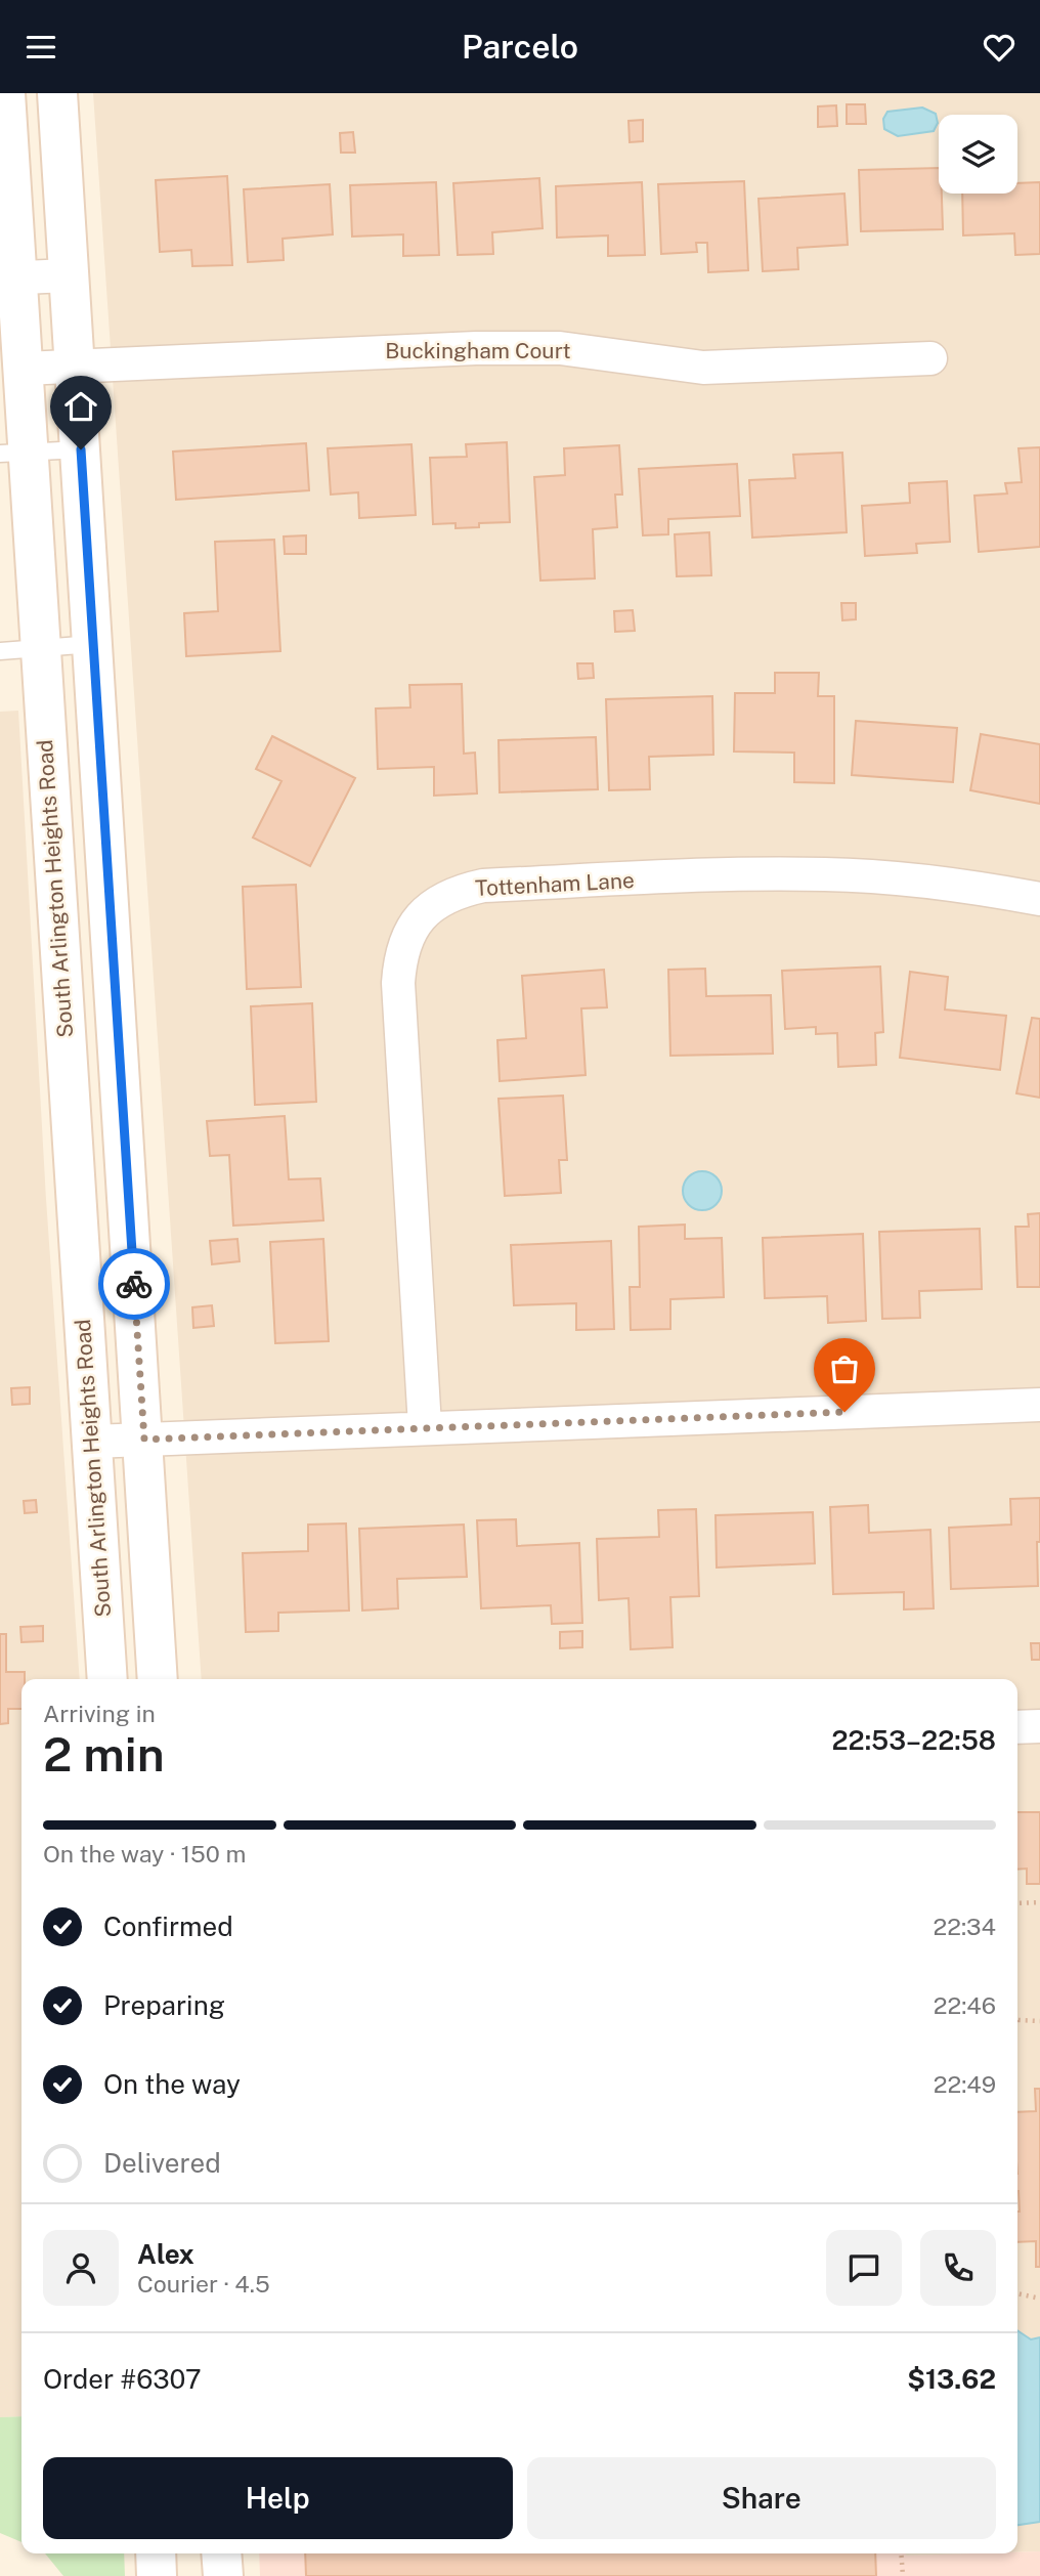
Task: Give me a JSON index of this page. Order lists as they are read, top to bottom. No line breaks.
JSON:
{"streets":{"main road":["South Arlington Heights Road"],"street":["Buckingham Court","Tottenham Lane"]},"crossings":[["Buckingham Court","South Arlington Heights Road"]],"page":{"header":"Parcelo","heading":["2 min","Arriving in","22:53–22:58"],"panel":["Alex","Courier · 4.5","Order #6307","$13.62"],"bar":"On the way · 150 m","list":[["Confirmed","22:34"],["Preparing","22:46"],["On the way","22:49"],"Delivered"],"buttons":["Help","Share"]}}
